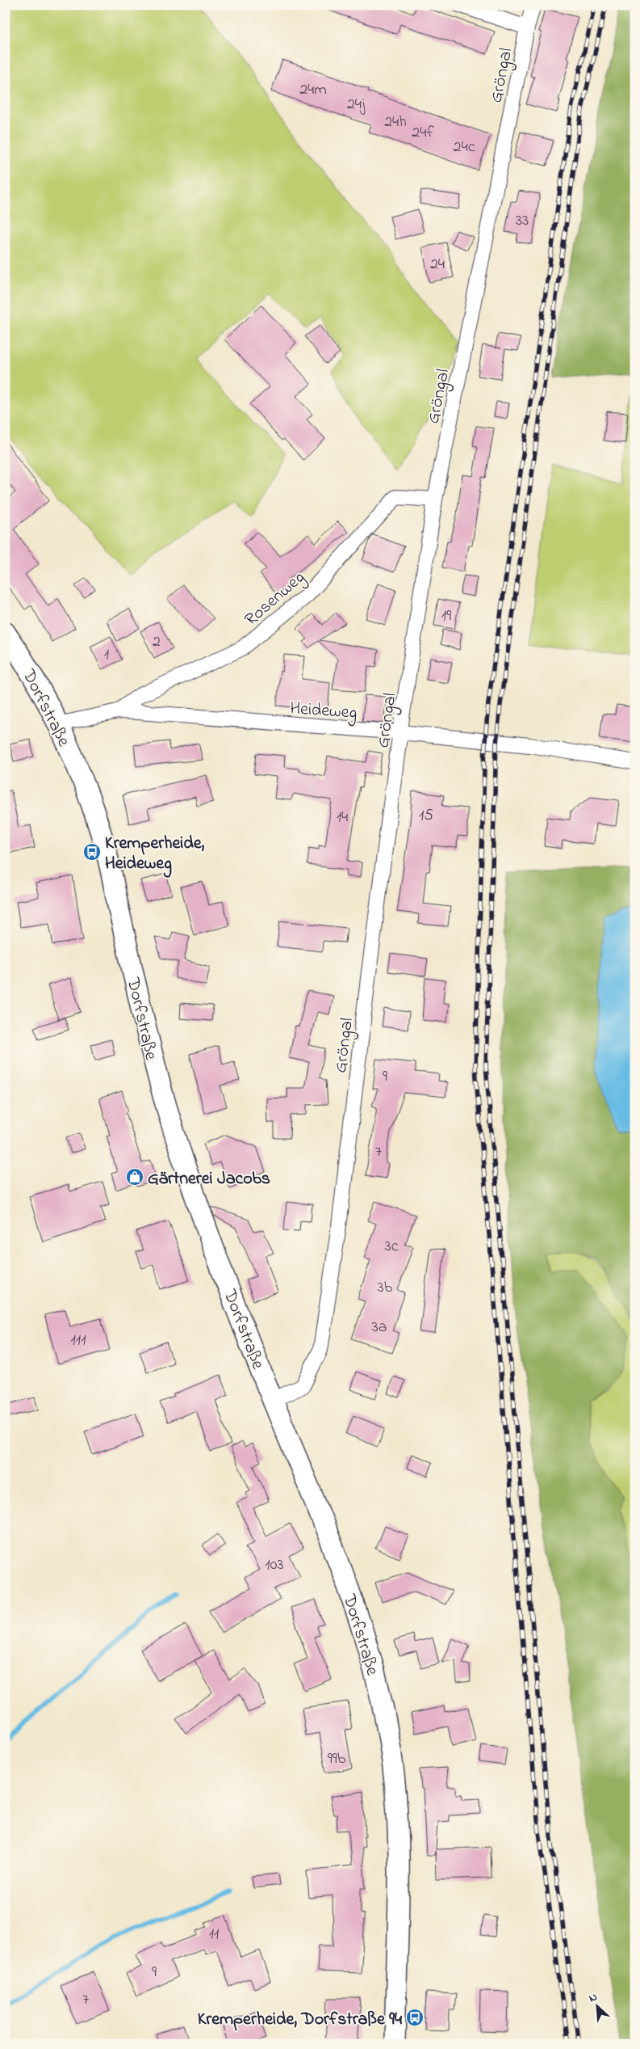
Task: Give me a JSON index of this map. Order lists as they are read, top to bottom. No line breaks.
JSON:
{"streets":{"main road":["Dorfstraße"],"street":["Gröngal","Rosenweg","Heideweg"]},"crossings":[["Gröngal","Rosenweg"],["Gröngal","Dorfstraße"],["Gröngal","Heideweg"],["Rosenweg","Heideweg"],["Dorfstraße","Heideweg"]],"places":{"bus stop":["Kremperheide, Heideweg","Kremperheide, Dorfstraße 94"],"shop":["Gärtnerei Jacobs"]},"house_numbers":["24m","24j","24h","24f","24c","33","24","19","2","1","15","14","9","7","3c","3b","3a","111","103","99b","11","9","7"],"north":"top left"}
